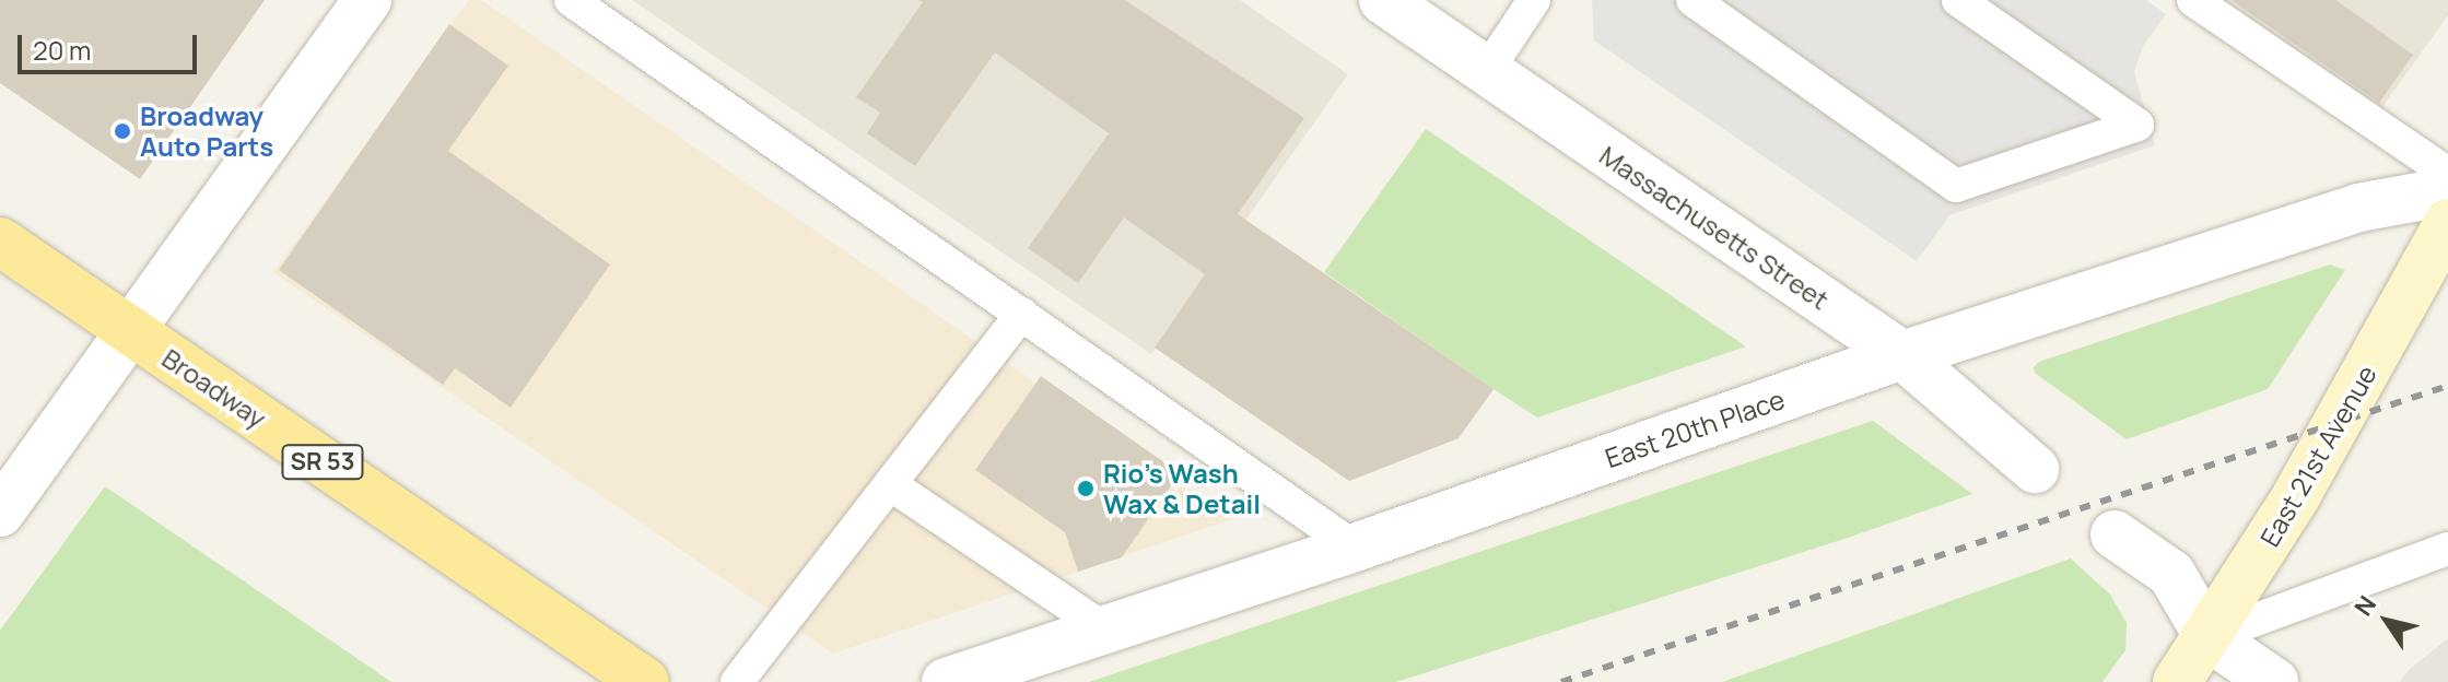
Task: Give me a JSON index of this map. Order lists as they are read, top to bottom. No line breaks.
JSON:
{"streets":{"main road":["Broadway","SR 53"],"street":["Massachusetts Street","East 20th Place","East 21st Avenue"]},"crossings":[["Massachusetts Street","East 20th Place"]],"places":["Broadway Auto Parts","Rio's Wash Wax & Detail"],"scale_bar":"20 m","north":"top left"}
